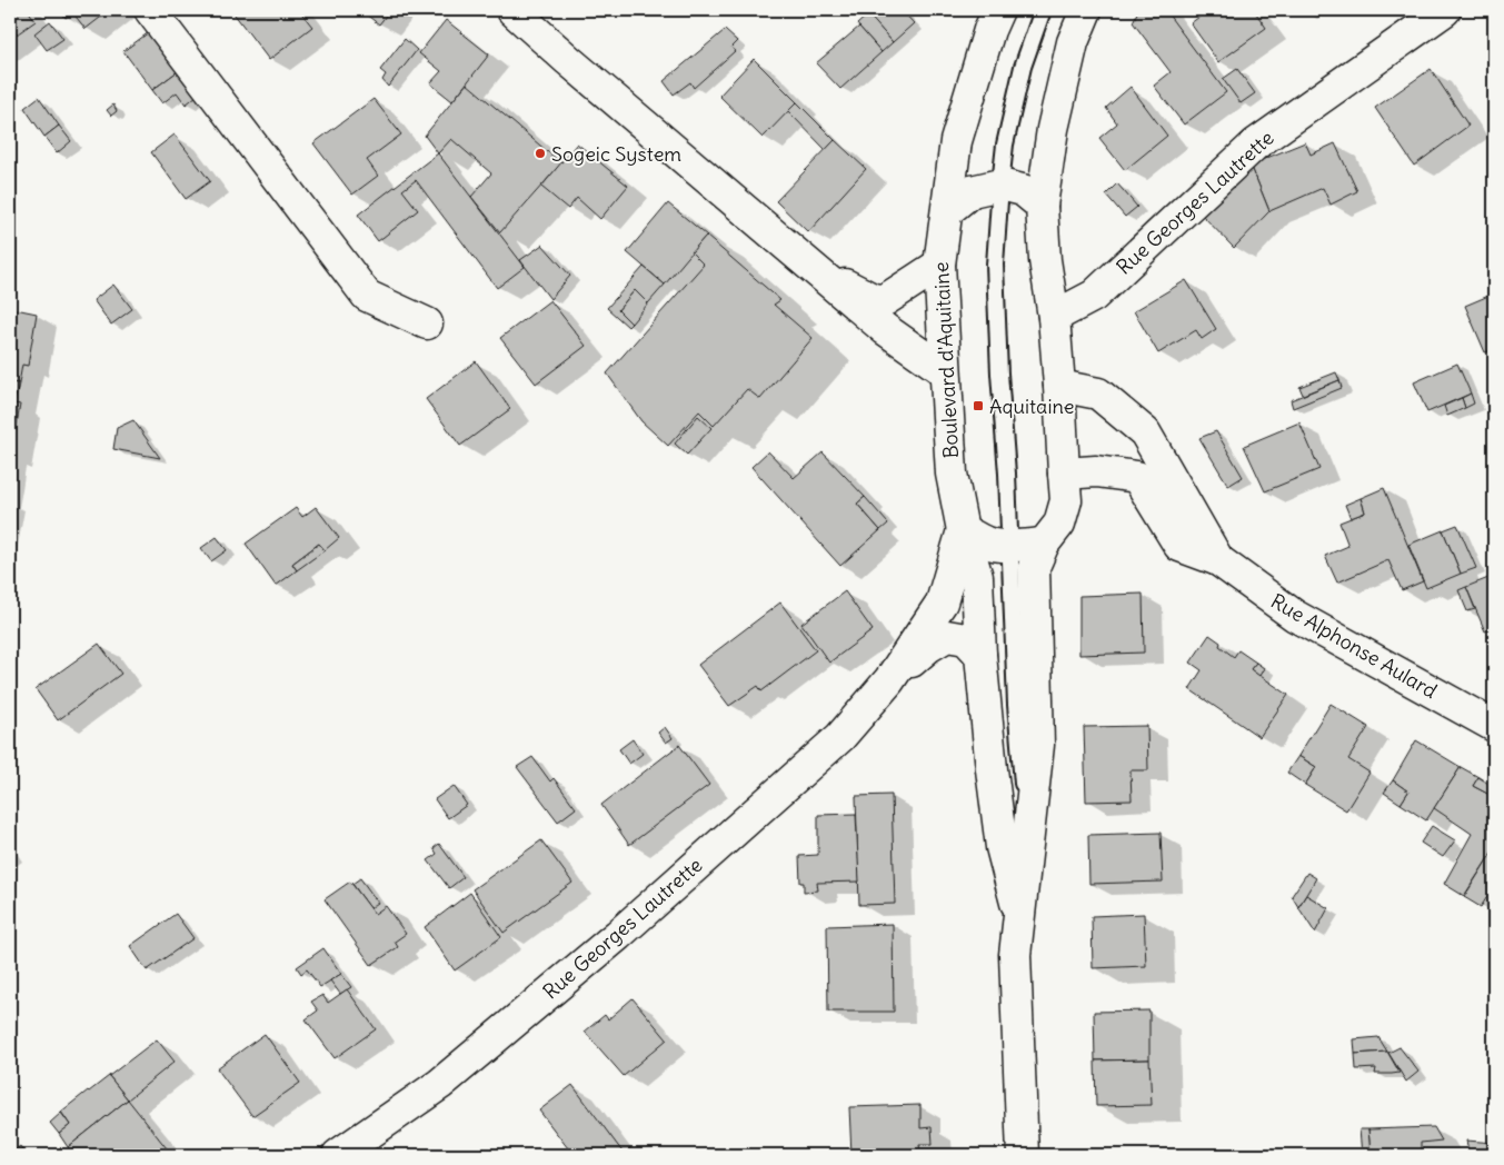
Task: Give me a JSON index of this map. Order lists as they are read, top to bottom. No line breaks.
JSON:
{"streets":{"street":["Rue Georges Lautrette","Boulevard d'Aquitaine","Rue Alphonse Aulard"]},"crossings":[["Rue Georges Lautrette","Boulevard d'Aquitaine"],["Boulevard d'Aquitaine","Rue Alphonse Aulard"]],"places":{"other":["Sogeic System"],"transit":["Aquitaine"]}}
